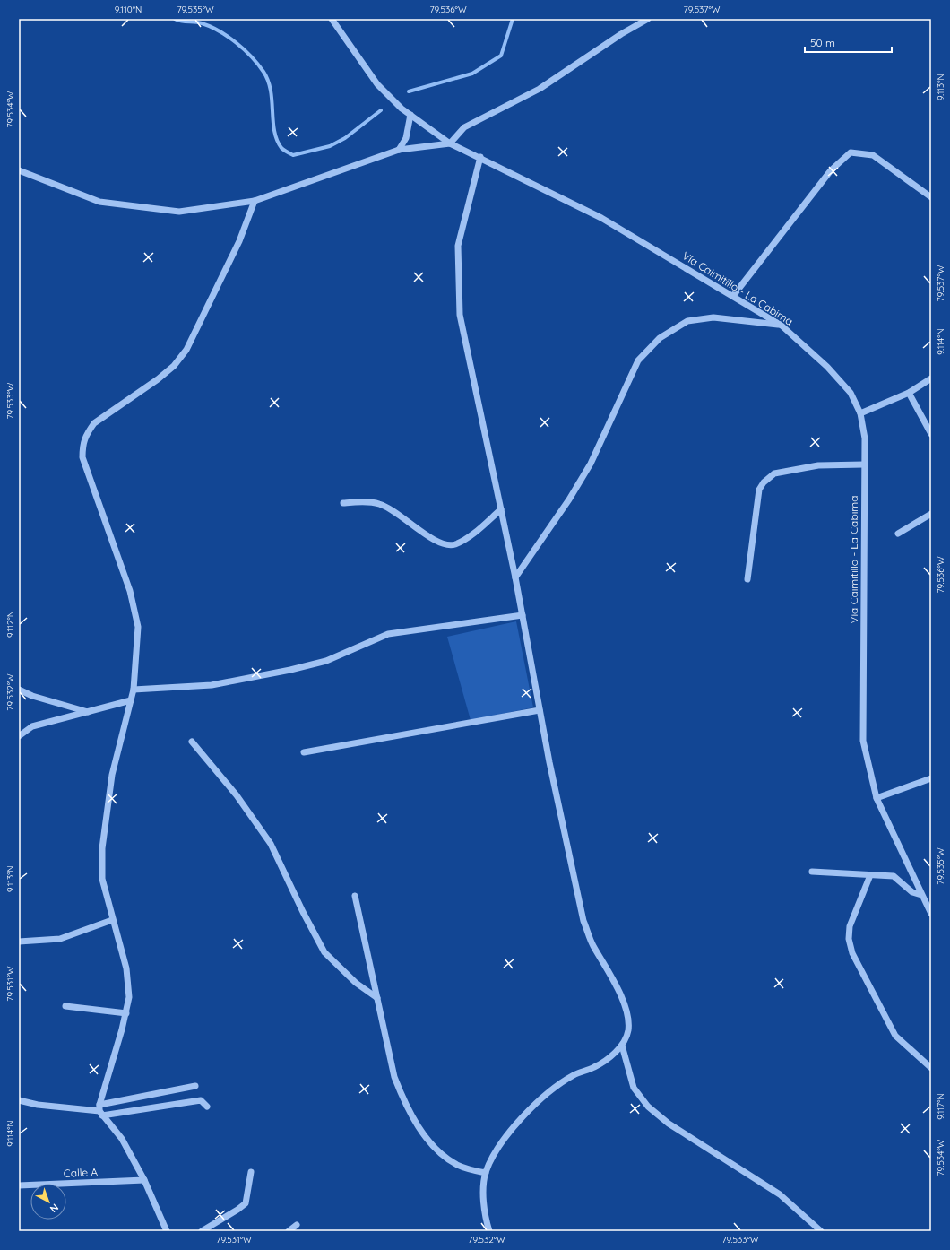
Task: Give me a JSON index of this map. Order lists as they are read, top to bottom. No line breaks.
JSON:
{"streets":{"street":["Vía Caimitillo - La Cabima","Calle A"]},"scale_bar":"50 m","north":"bottom right","coordinates":["9.110°N","79.535°W","79.536°W","79.537°W","9.113°N","79.534°W","9.114°N","79.533°W","9.112°N","79.532°W","79.531°W","9.117°N"]}
